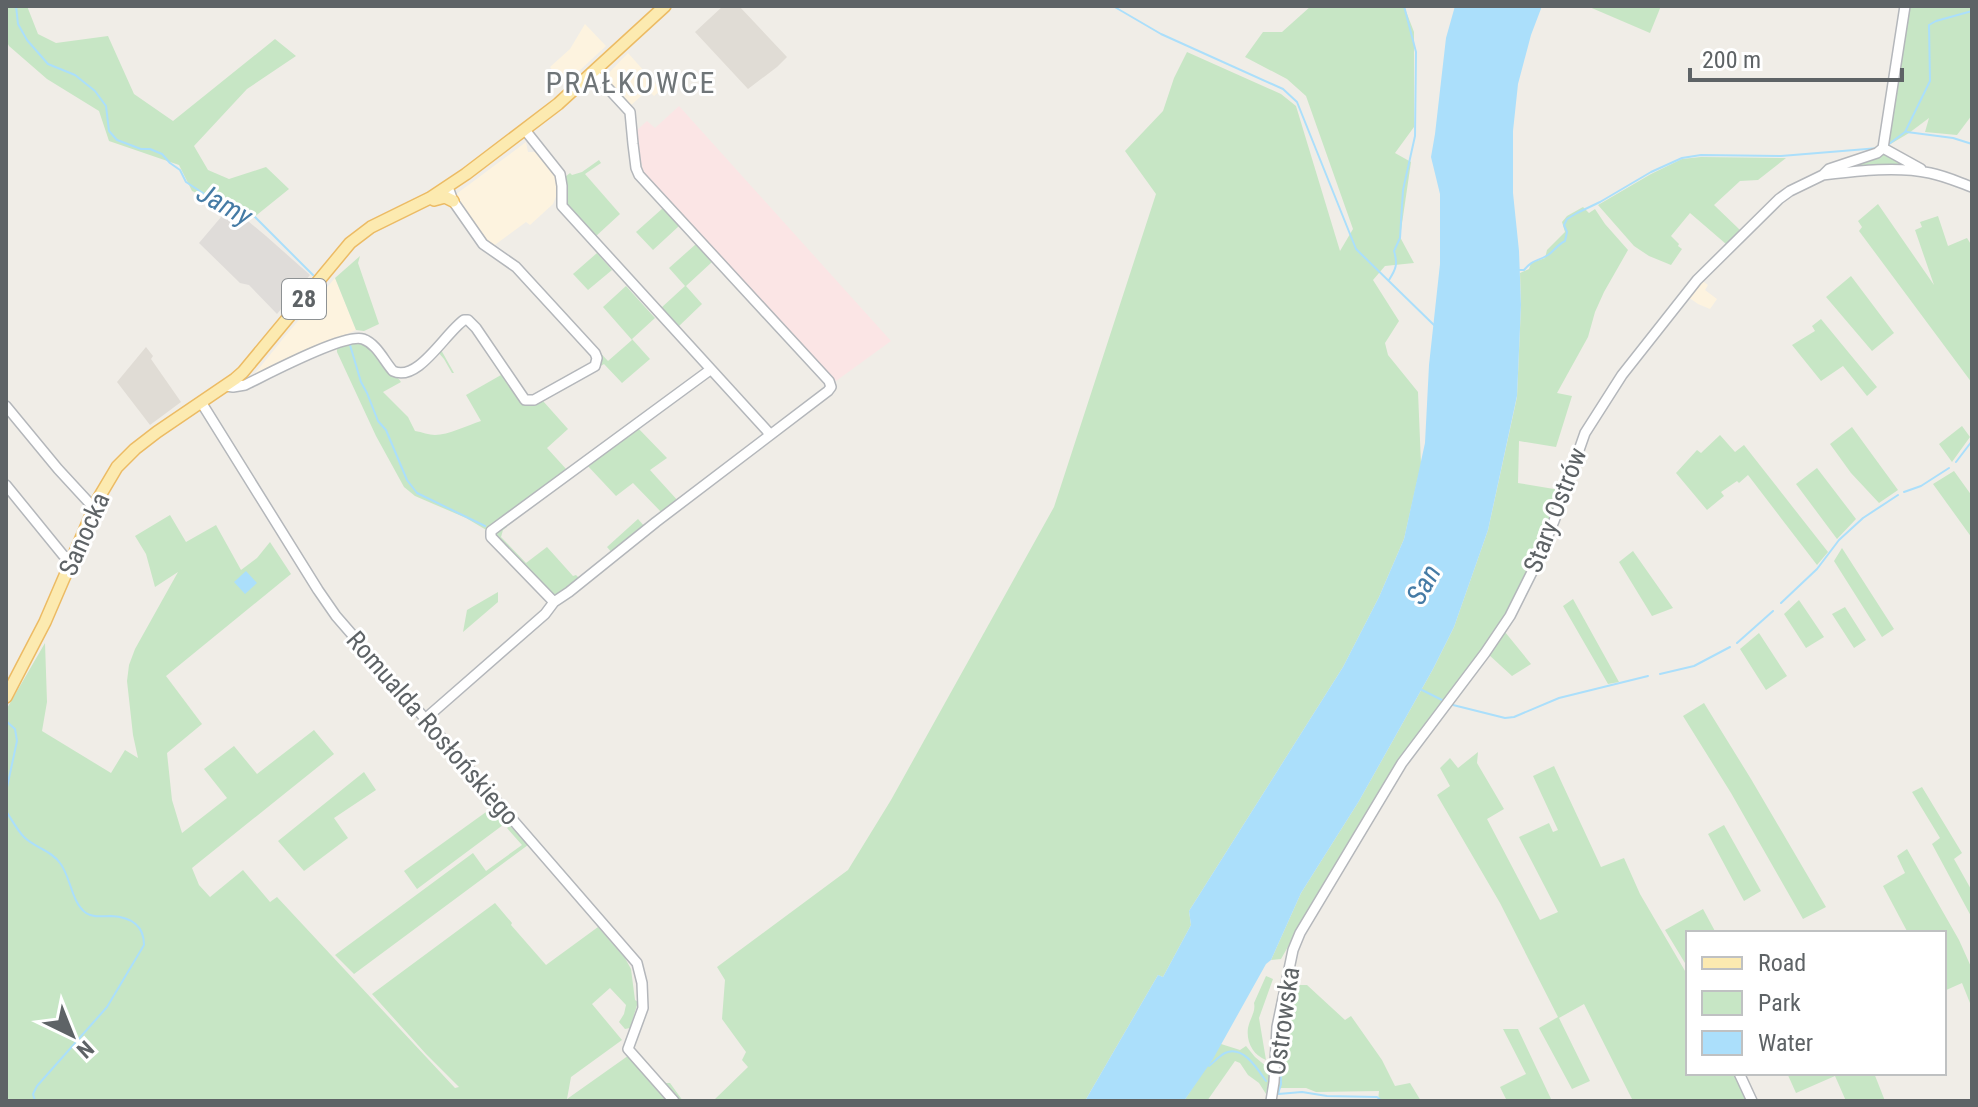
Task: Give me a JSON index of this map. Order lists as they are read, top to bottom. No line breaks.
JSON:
{"streets":{"main road":["28","Sanocka"],"street":["Stary Ostrów","Romualda Rosłońskiego","Ostrowska"]},"crossings":[["28","Sanocka"],["28","Romualda Rosłońskiego"],["Stary Ostrów","Ostrowska"],["Sanocka","Romualda Rosłońskiego"]],"districts":["PRAŁKOWCE"],"water":["Jamy","San"],"legend":["Road","Park","Water"],"scale_bar":"200 m","north":"bottom right"}
